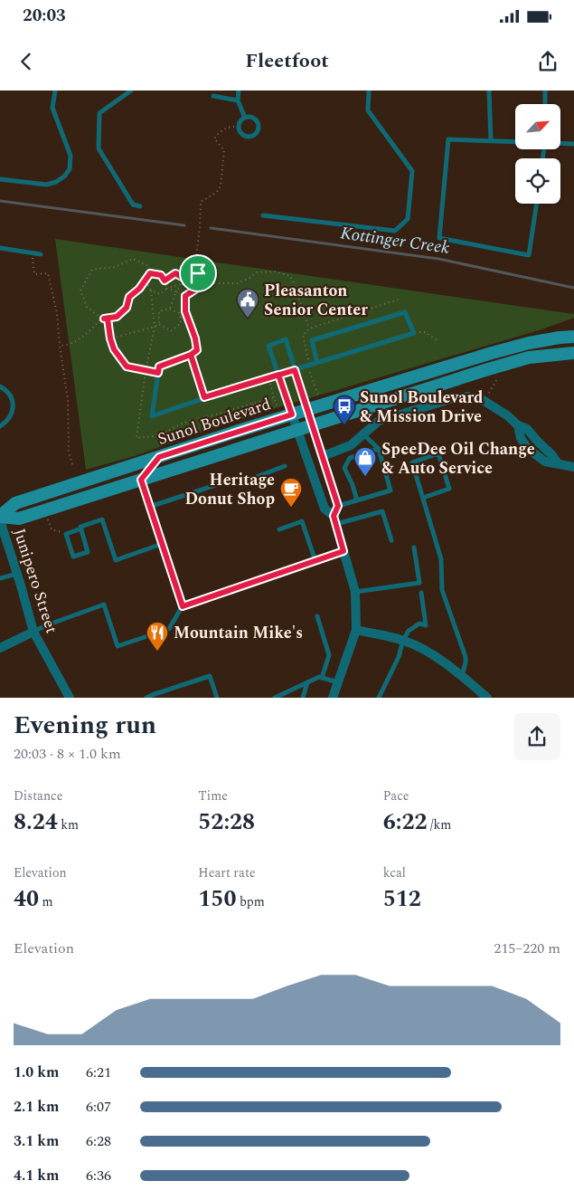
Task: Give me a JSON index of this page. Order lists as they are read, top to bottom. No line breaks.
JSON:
{"streets":{"main road":["Sunol Boulevard"],"street":["Junipero Street"]},"water":["Kottinger Creek"],"places":{"public building":["Pleasanton Senior Center"],"bus stop":["Sunol Boulevard & Mission Drive"],"shop":["SpeeDee Oil Change & Auto Service"],"cafe":["Heritage Donut Shop"],"restaurant":["Mountain Mike's"]},"north":"top right","page":{"status":"20:03","header":"Fleetfoot","heading":["Evening run","20:03 · 8 × 1.0 km"],"stats":[["Distance","8.24 km"],["Time","52:28"],["Pace","6:22 /km"],["Elevation","40 m"],["Heart rate","150 bpm"],["kcal","512"]],"chart":["Elevation","215–220 m"],"list":[{"name":"1.0 km","note":"6:21"},{"name":"2.1 km","note":"6:07"},{"name":"3.1 km","note":"6:28"},{"name":"4.1 km","note":"6:36"}]}}
